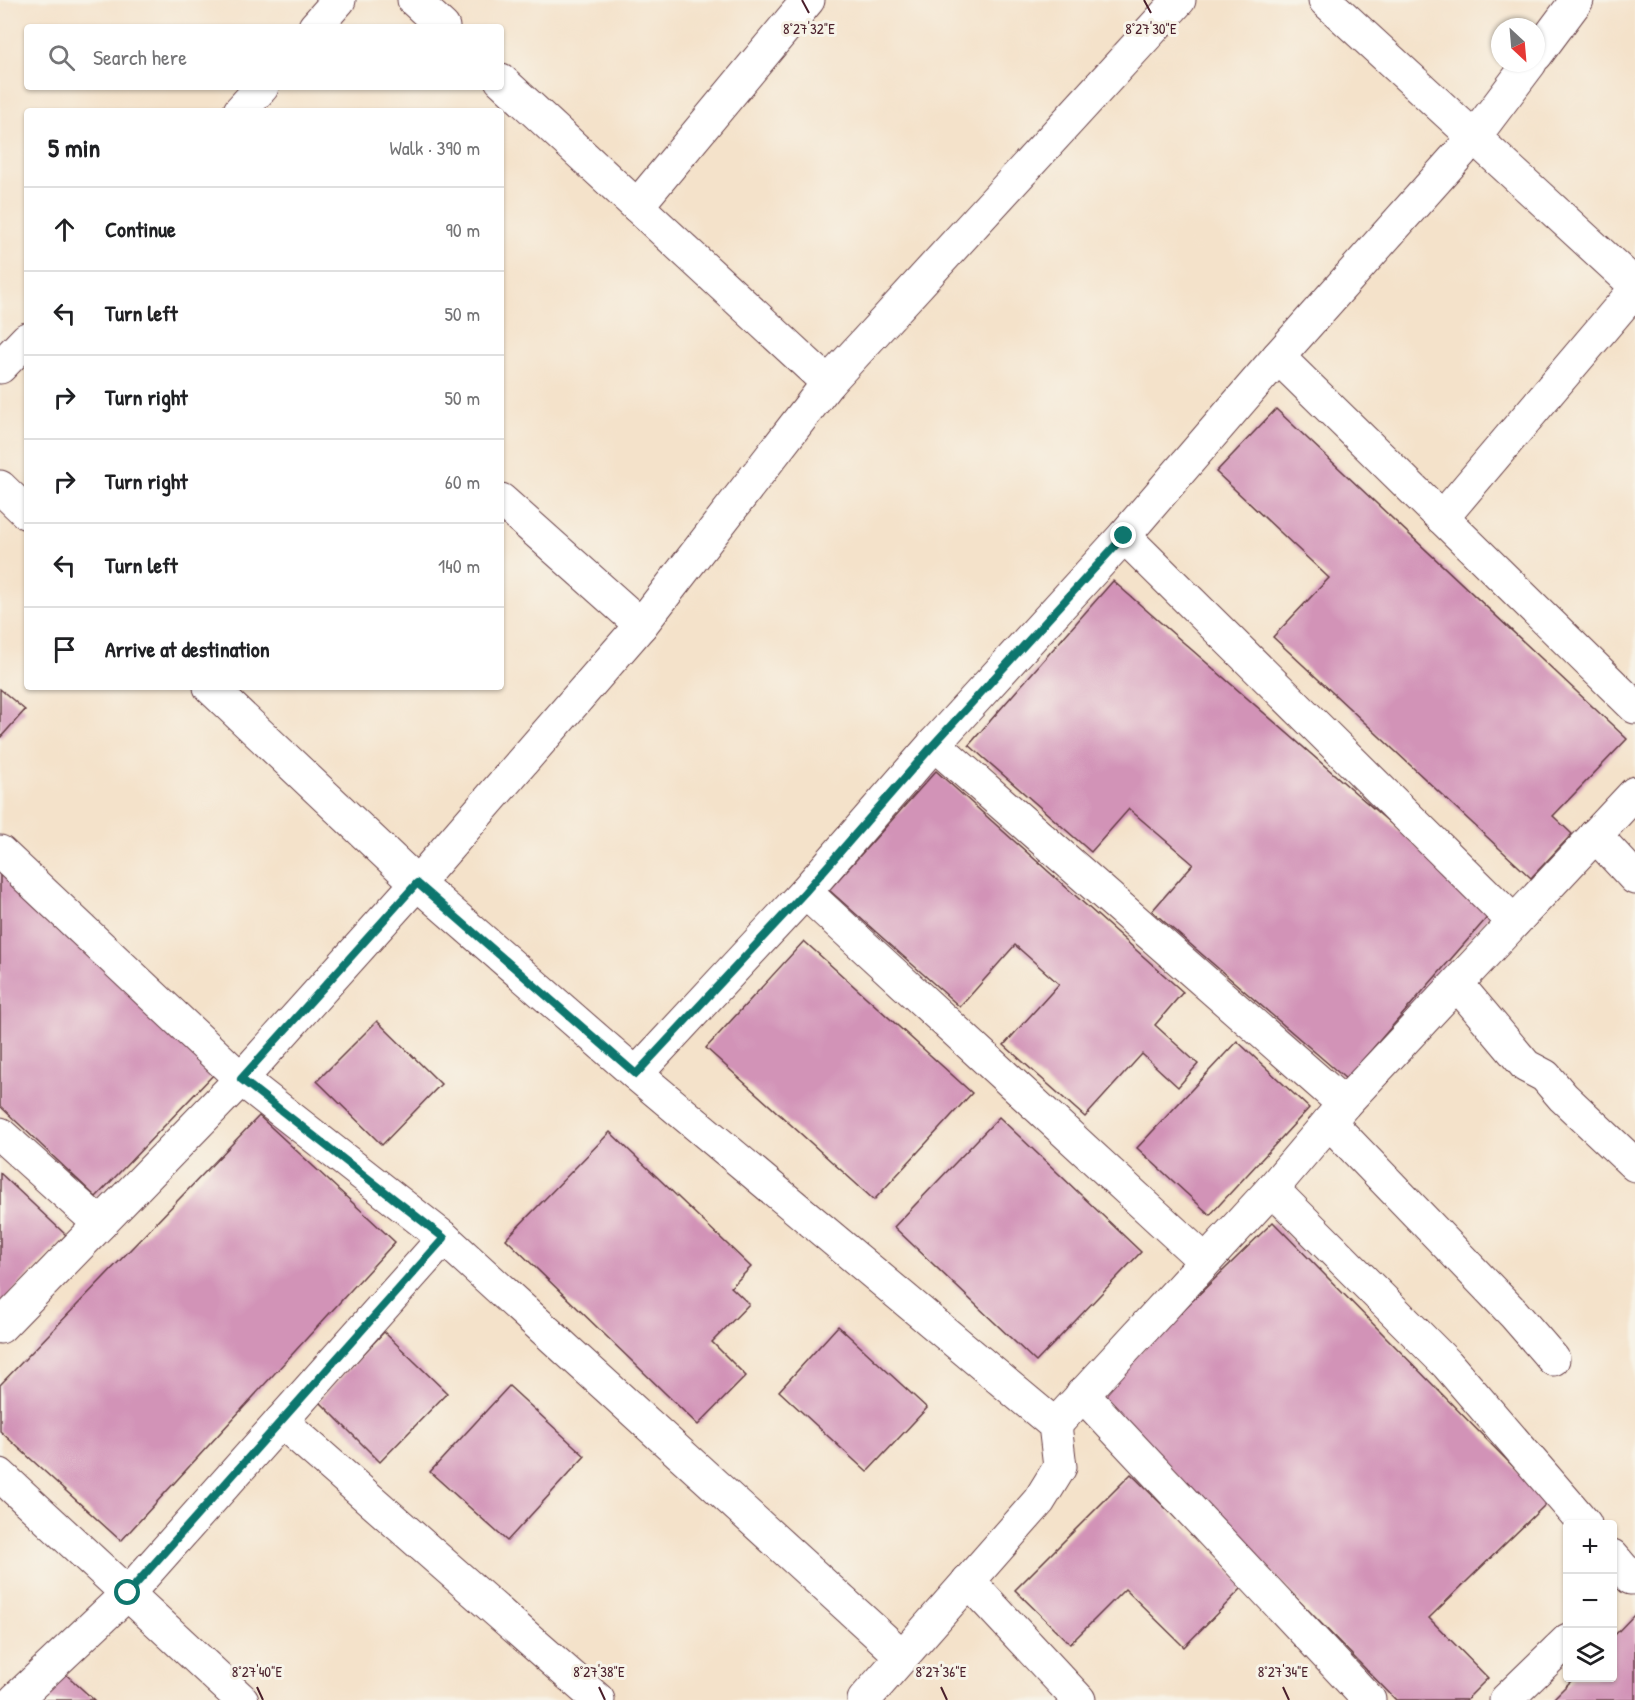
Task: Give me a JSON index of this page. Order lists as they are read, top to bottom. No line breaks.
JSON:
{"north":"bottom right","page":{"search":"Search here","heading":["5 min","Walk · 390 m"],"list":[["Continue","90 m"],["Turn left","50 m"],["Turn right","50 m"],["Turn right","60 m"],["Turn left","140 m"],"Arrive at destination"],"map_buttons":["+","−"]},"coordinates":["8°27'32\"E","8°27'30\"E","8°27'40\"E","8°27'38\"E","8°27'36\"E","8°27'34\"E"]}
